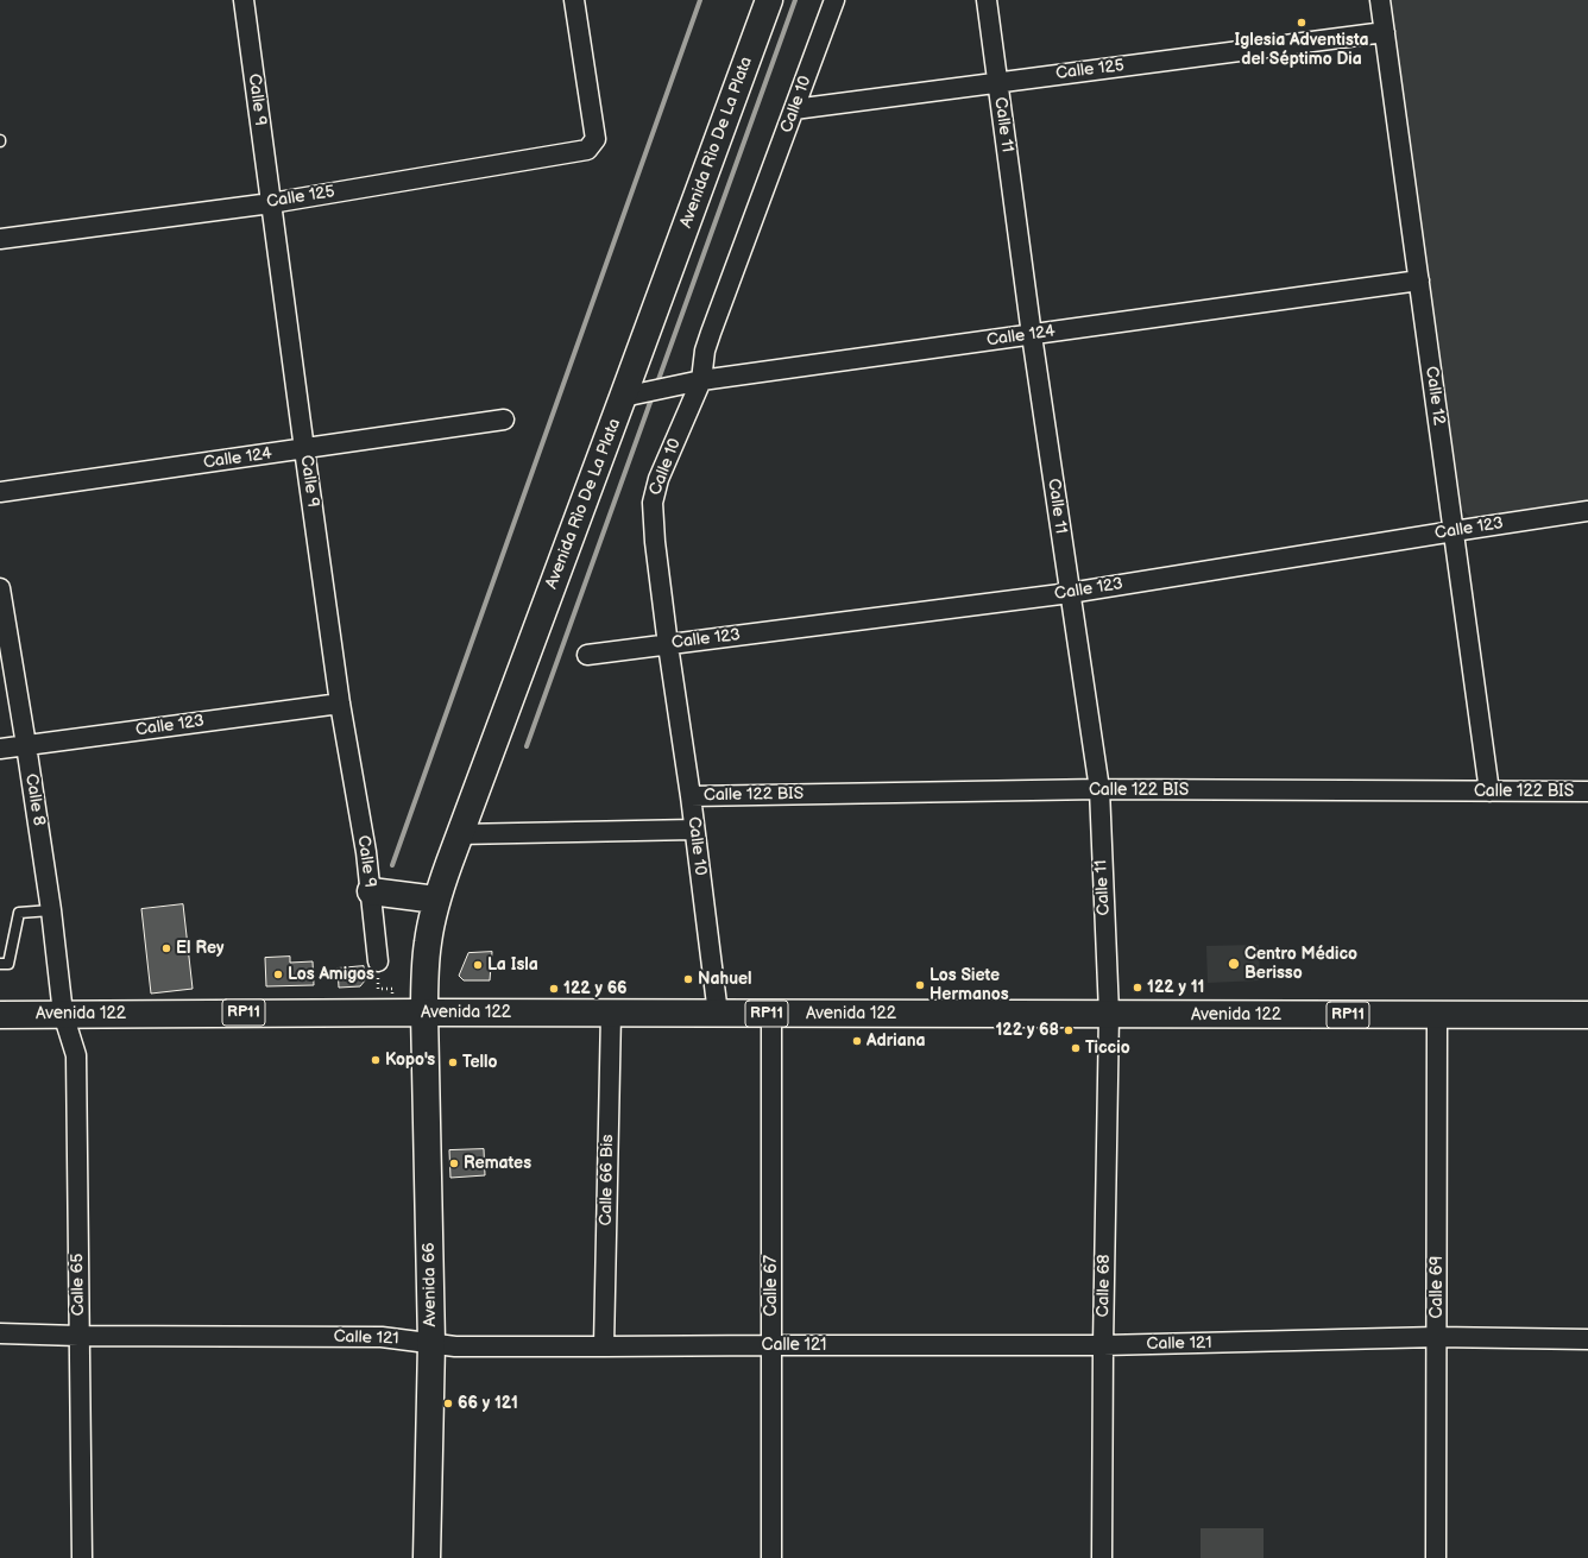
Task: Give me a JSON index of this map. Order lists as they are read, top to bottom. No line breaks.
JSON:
{"streets":{"main road":["Avenida Rìo De La Plata","RP11","Avenida 122","Avenida 66"],"street":["Calle 125","Calle 9","Calle 10","Calle 11","Calle 124","Calle 12","Calle 123","Calle 122 BIS","Calle 8","Calle 66 Bis","Calle 65","Calle 67","Calle 68","Calle 69","Calle 121"]},"crossings":[["Calle 125","Calle 9"],["Calle 125","Calle 10"],["Calle 125","Calle 11"],["Calle 125","Calle 12"],["Calle 9","Calle 124"],["Calle 9","Calle 123"],["Calle 10","Calle 124"],["Calle 10","Calle 123"],["Calle 10","Calle 122 BIS"],["Calle 10","Avenida 122"],["Calle 11","Calle 124"],["Calle 11","Calle 123"],["Calle 11","Calle 122 BIS"],["Calle 11","Avenida 122"],["Calle 11","Calle 68"],["Avenida Rìo De La Plata","Calle 124"],["Avenida Rìo De La Plata","Avenida 122"],["Avenida Rìo De La Plata","Avenida 66"],["Calle 124","Calle 12"],["Calle 12","Calle 123"],["Calle 12","Calle 122 BIS"],["Calle 123","Calle 8"],["Calle 8","Avenida 122"],["Calle 8","Calle 65"],["Avenida 122","Calle 66 Bis"],["Avenida 122","Calle 65"],["Avenida 122","Avenida 66"],["Avenida 122","Calle 67"],["Avenida 122","Calle 68"],["Avenida 122","Calle 69"],["Calle 66 Bis","Calle 121"],["Calle 65","Calle 121"],["Avenida 66","Calle 121"],["Calle 67","Calle 121"],["Calle 68","Calle 121"],["Calle 69","Calle 121"]],"places":["Iglesia Adventista del Séptimo Dia","El Rey","Centro Médico Berisso","La Isla","Los Amigos","Nahuel","Los Siete Hermanos","122 y 11","122 y 66","122 y 68","Adriana","Ticcio","Kopo's","Tello","Remates","66 y 121"]}
